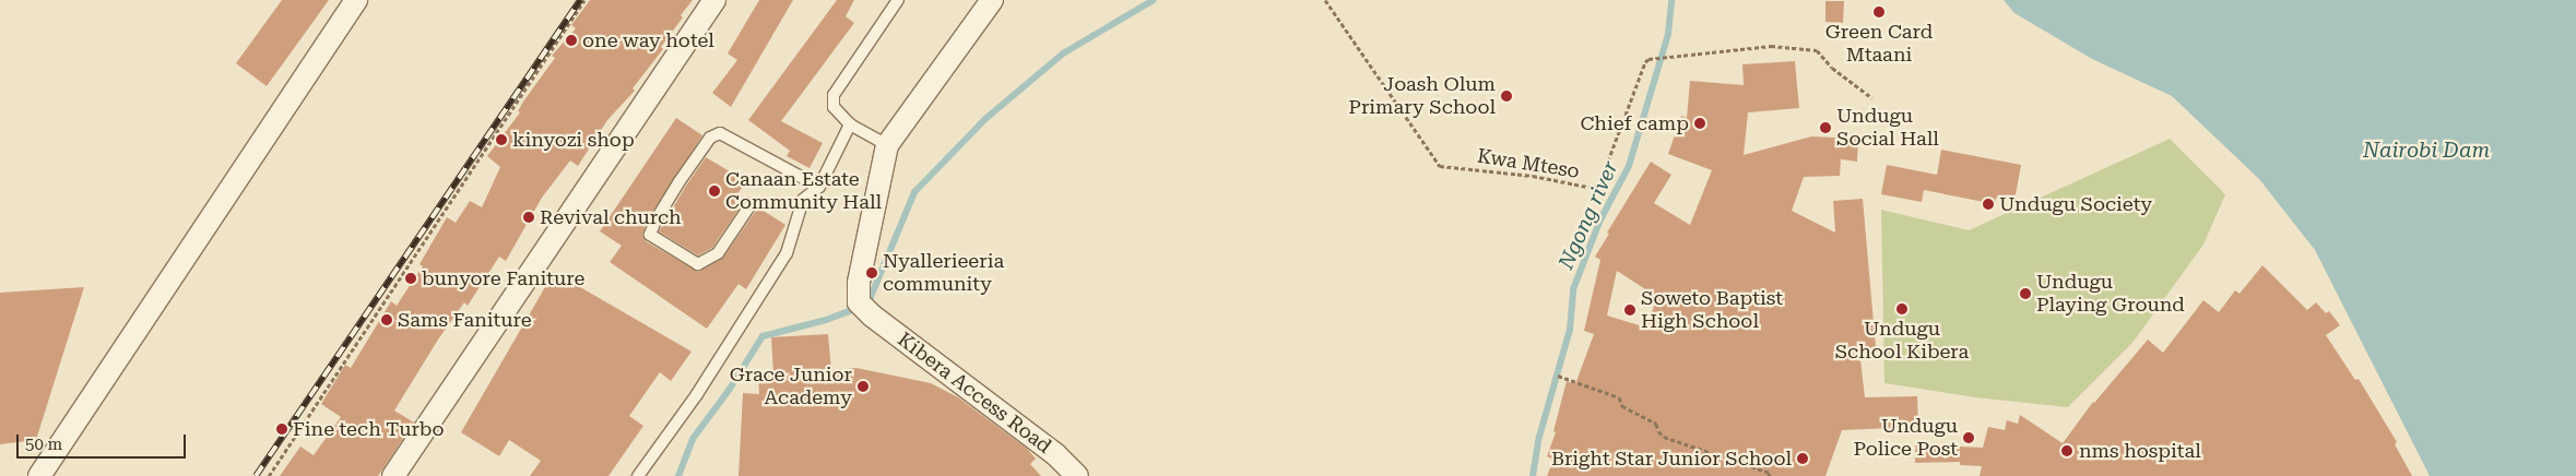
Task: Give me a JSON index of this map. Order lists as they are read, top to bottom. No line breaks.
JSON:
{"streets":{"street":["Kibera Access Road"],"path":["Kwa Mteso"]},"water":["Nairobi Dam","Ngong river"],"places":["Green Card Mtaani","one way hotel","Joash Olum Primary School","Chief camp","Undugu Social Hall","kinyozi shop","Canaan Estate Community Hall","Undugu Society","Revival church","Nyallerieeria community","bunyore Faniture","Undugu Playing Ground","Undugu School Kibera","Soweto Baptist High School","Sams Faniture","Grace Junior Academy","Fine tech Turbo","Undugu Police Post","nms hospital","Bright Star Junior School"],"scale_bar":"50 m"}
